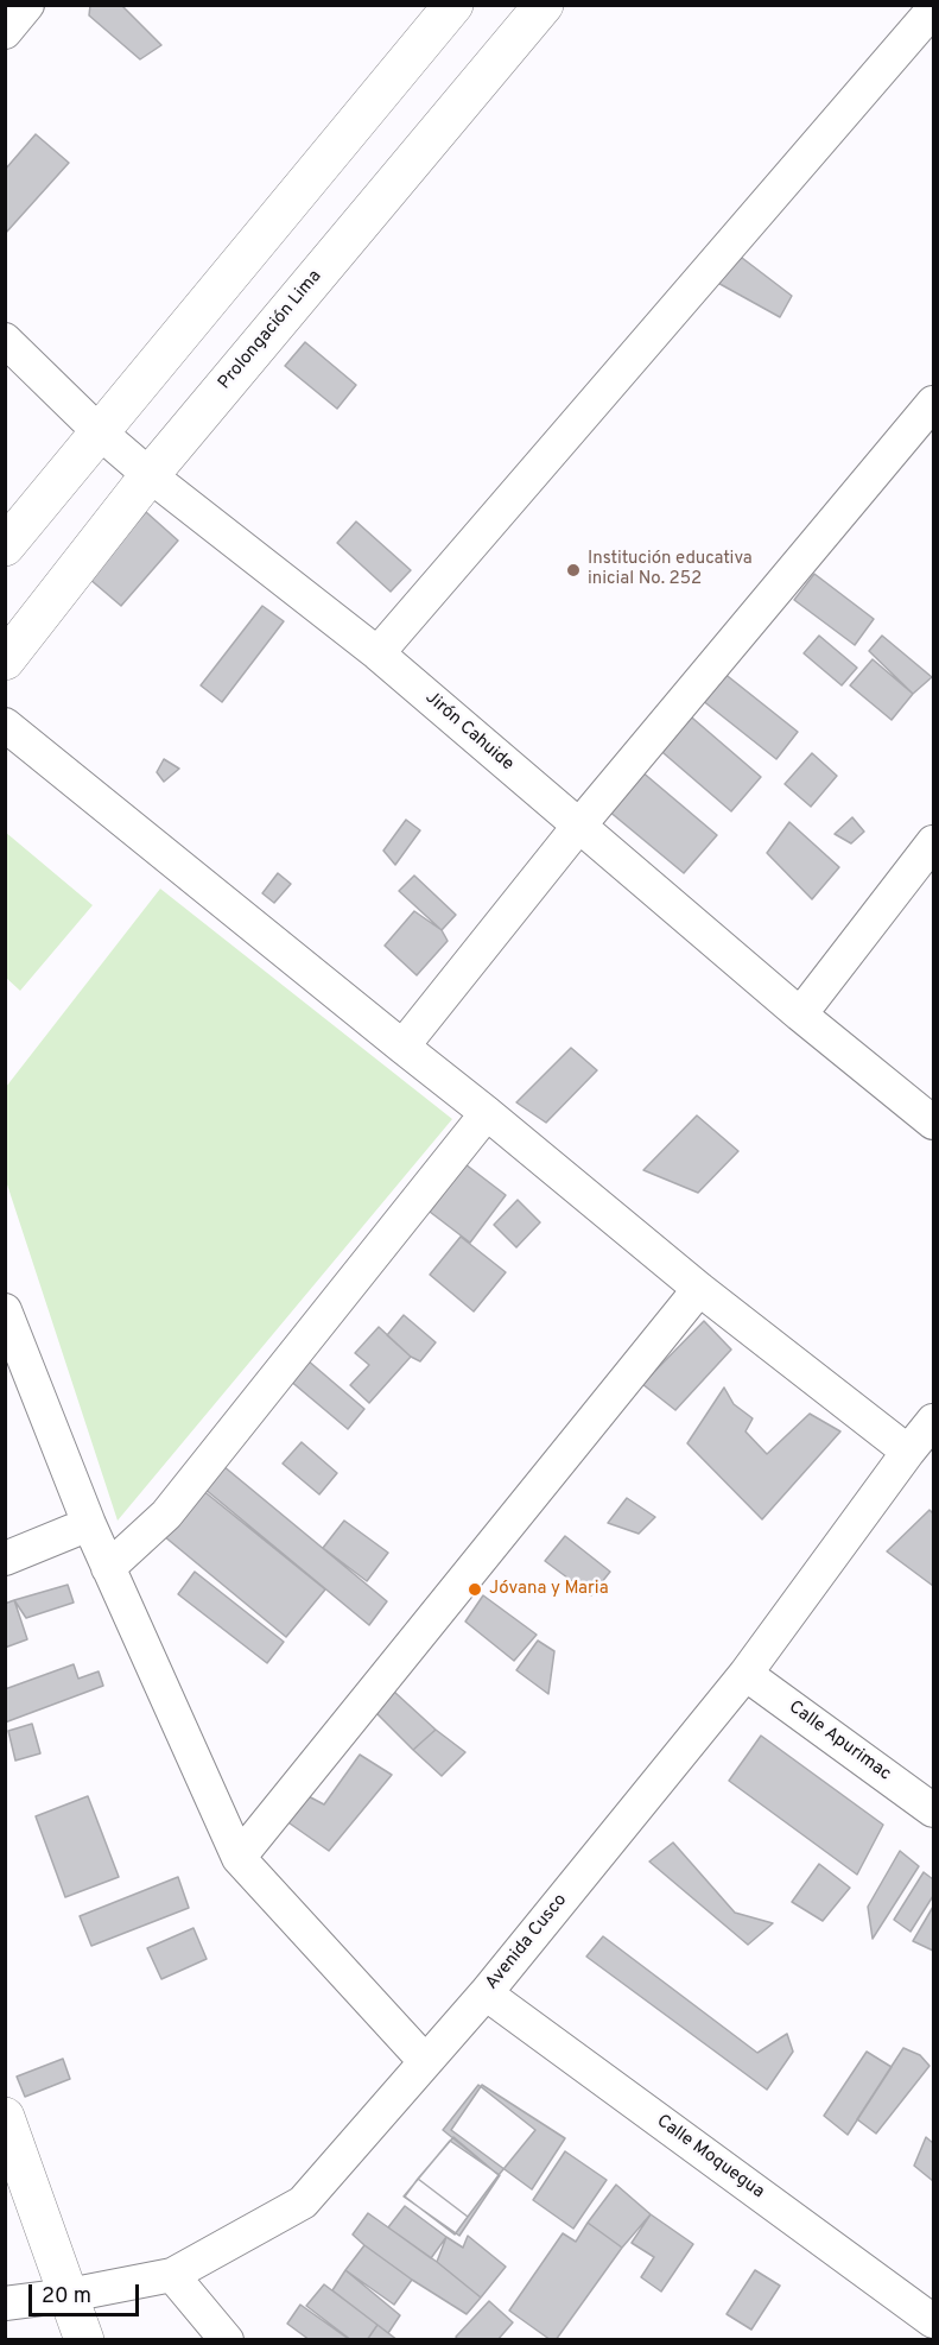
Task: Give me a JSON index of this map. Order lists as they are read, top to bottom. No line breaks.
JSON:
{"streets":{"street":["Prolongación Lima","Jirón Cahuide","Calle Apurimac","Avenida Cusco","Calle Moquegua"]},"crossings":[["Prolongación Lima","Jirón Cahuide"],["Calle Apurimac","Avenida Cusco"],["Avenida Cusco","Calle Moquegua"]],"places":["Institución educativa inicial No. 252","Jóvana y Maria"],"scale_bar":"20 m"}
